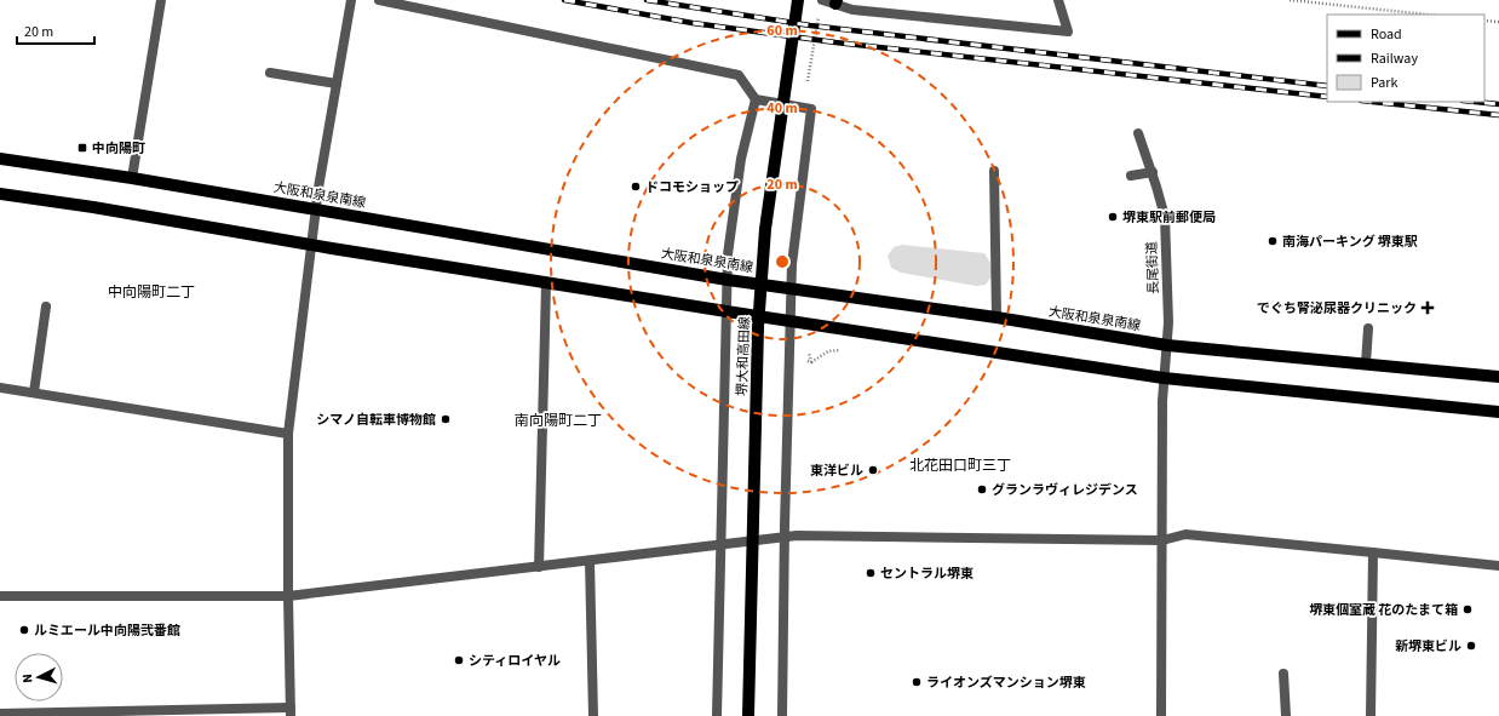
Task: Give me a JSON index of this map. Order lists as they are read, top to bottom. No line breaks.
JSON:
{"streets":{"main road":["大阪和泉泉南線","堺大和高田線"],"street":["長尾街道"]},"crossings":[["大阪和泉泉南線","長尾街道"]],"districts":["中向陽町二丁","南向陽町二丁","北花田口町三丁"],"places":{"transit":["中向陽町"],"other":["ドコモショップ","堺東駅前郵便局","南海パーキング 堺東駅","シマノ自転車博物館","東洋ビル","グランラヴィレジデンス","セントラル堺東","堺東個室蔵 花のたまて箱","ルミエール中向陽弐番館","新堺東ビル","シティロイヤル","ライオンズマンション堺東"],"health":["でぐち腎泌尿器クリニック"]},"legend":["Road","Railway","Park"],"scale_bar":"20 m","north":"left","rings":["60 m","40 m","20 m"]}
